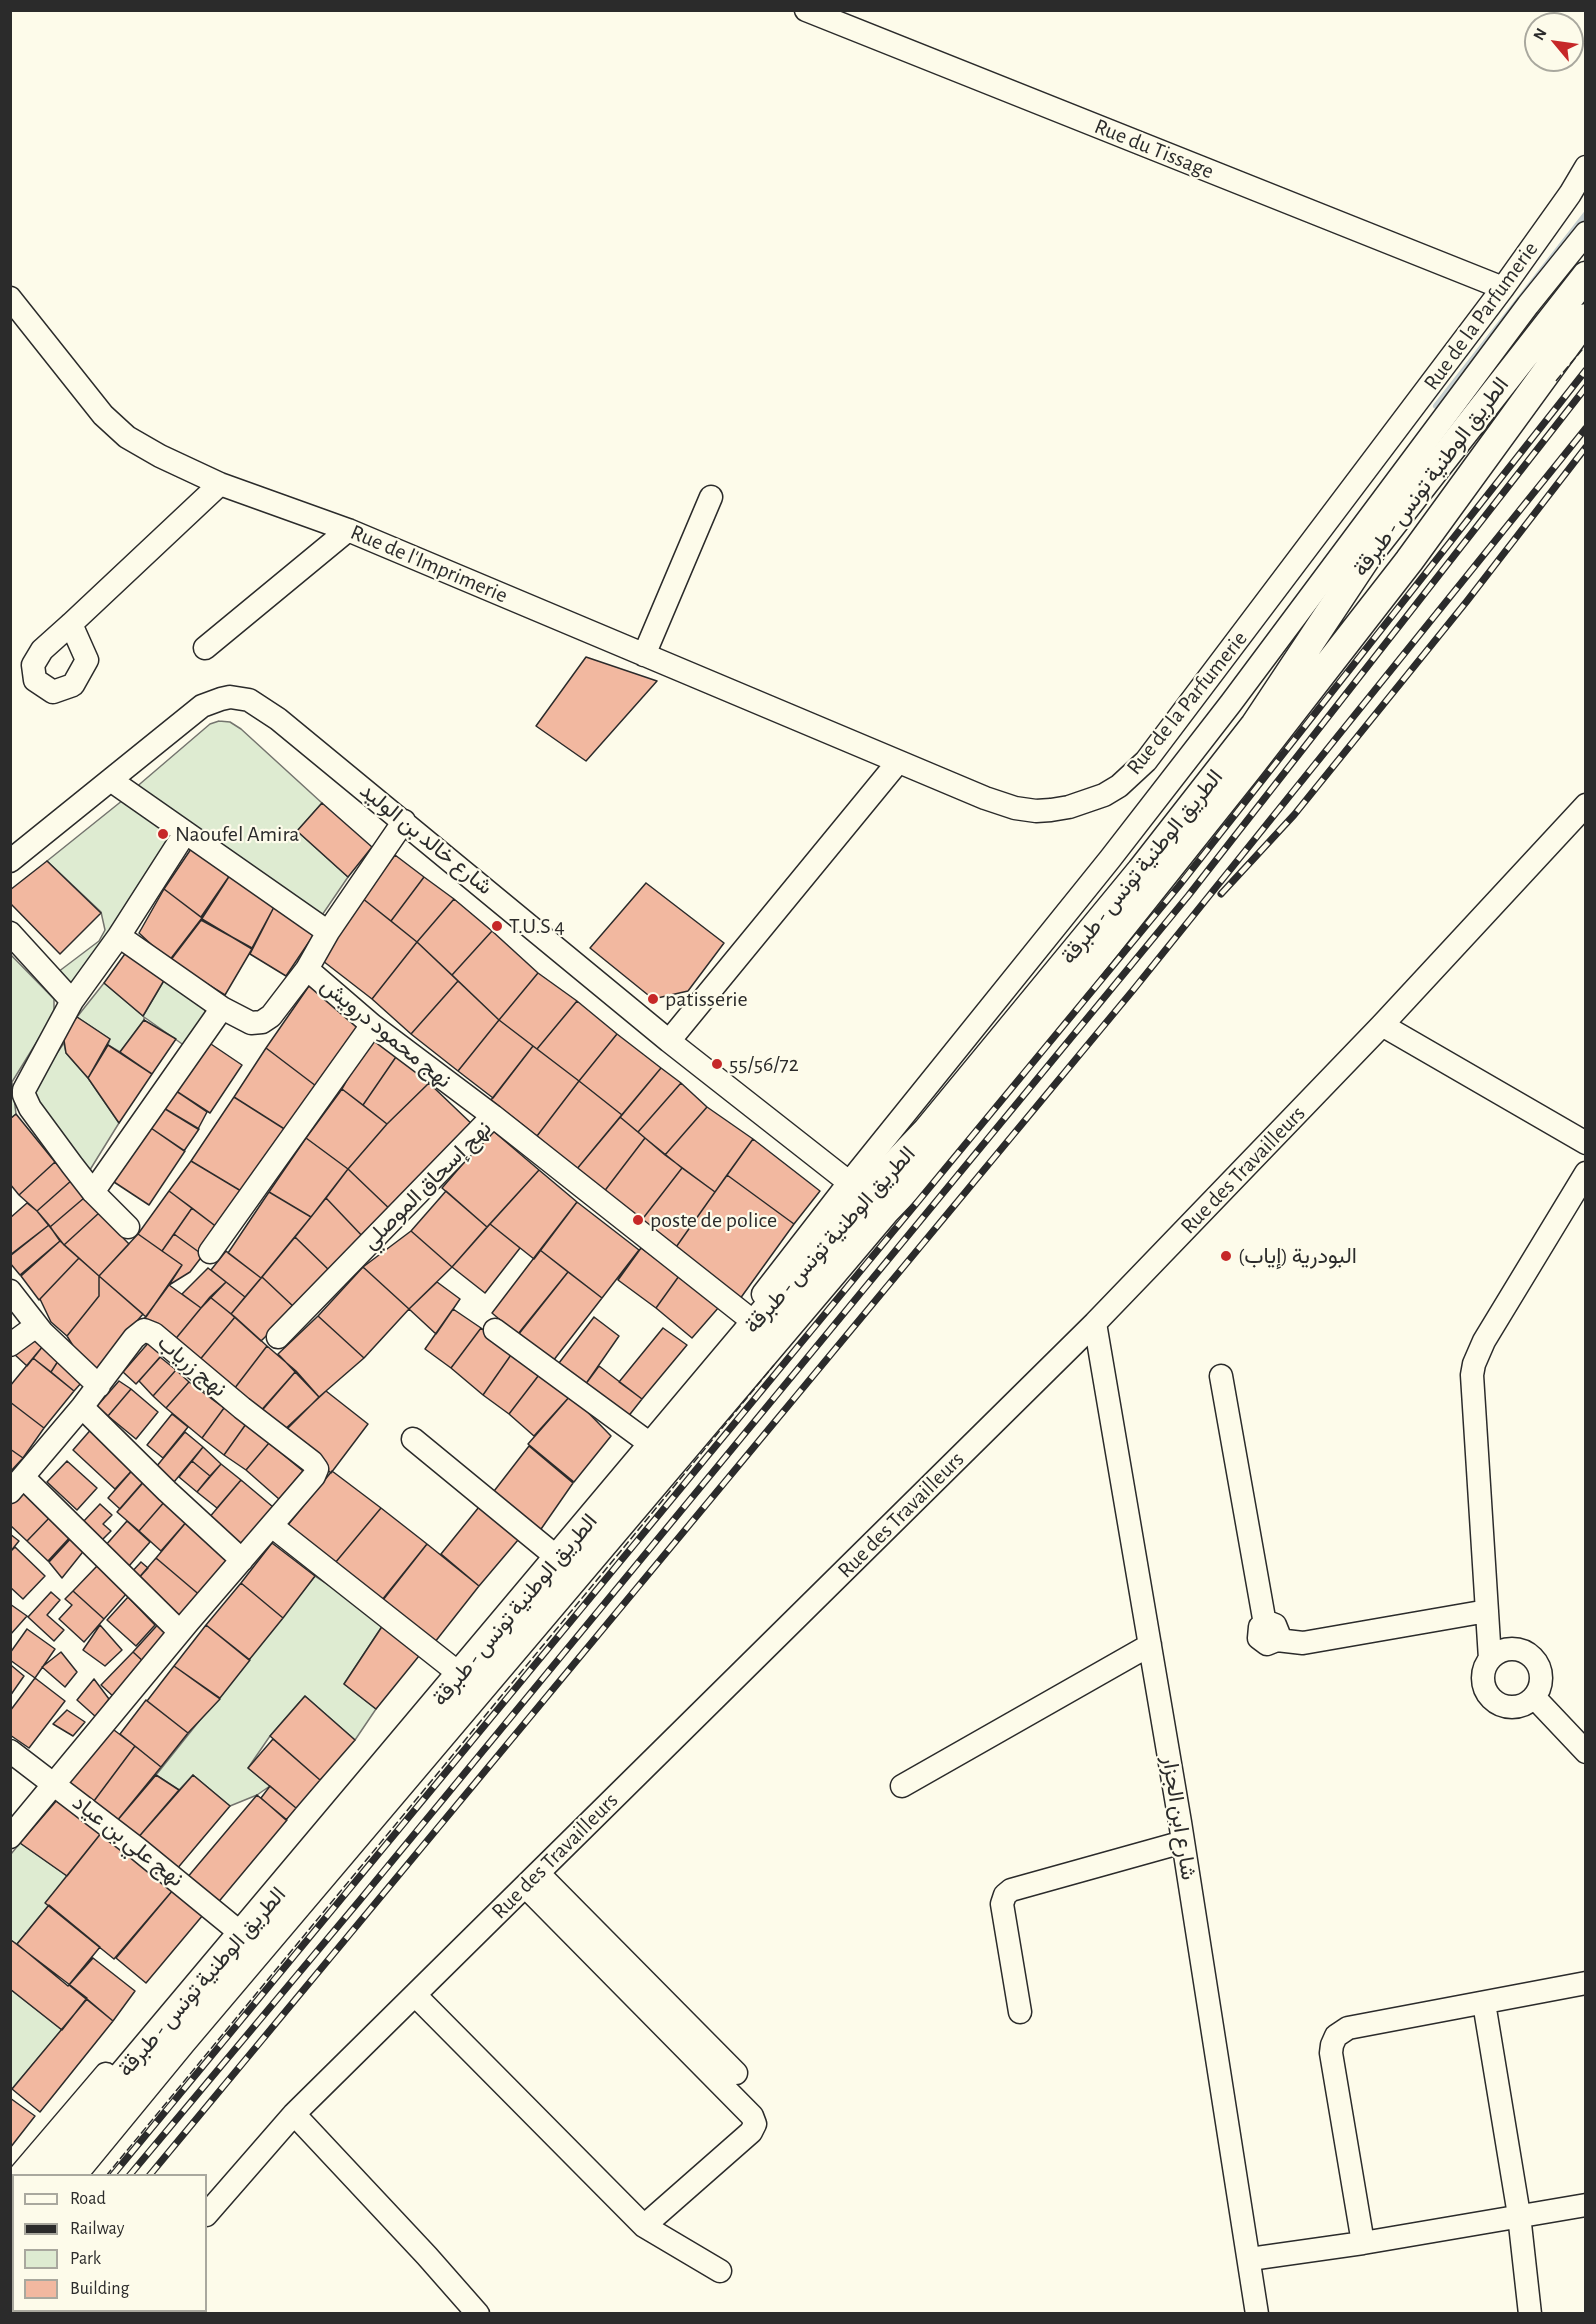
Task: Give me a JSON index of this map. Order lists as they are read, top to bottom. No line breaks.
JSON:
{"streets":{"main road":["الطريق الوطنية تونس - طبرقة"],"street":["Rue du Tissage","Rue de la Parfumerie","Rue de l'Imprimerie","شارع خالد بن الوليد","نهج محمود درويش","Rue des Travailleurs","نهج إسحاق الموصلي","نهج زرياب","شارع ابن الجزار","نهج علي بن عياد"]},"crossings":[["Rue du Tissage","Rue de la Parfumerie"],["Rue de la Parfumerie","Rue de l'Imprimerie"],["الطريق الوطنية تونس - طبرقة","شارع خالد بن الوليد"],["الطريق الوطنية تونس - طبرقة","نهج إسحاق الموصلي"],["الطريق الوطنية تونس - طبرقة","نهج علي بن عياد"],["شارع خالد بن الوليد","نهج محمود درويش"],["نهج محمود درويش","نهج إسحاق الموصلي"],["Rue des Travailleurs","شارع ابن الجزار"]],"places":["Naoufel Amira","T.U.S 4","patisserie","55/56/72","poste de police","البودرية (إياب)"],"legend":["Road","Railway","Park","Building"],"north":"top left"}
